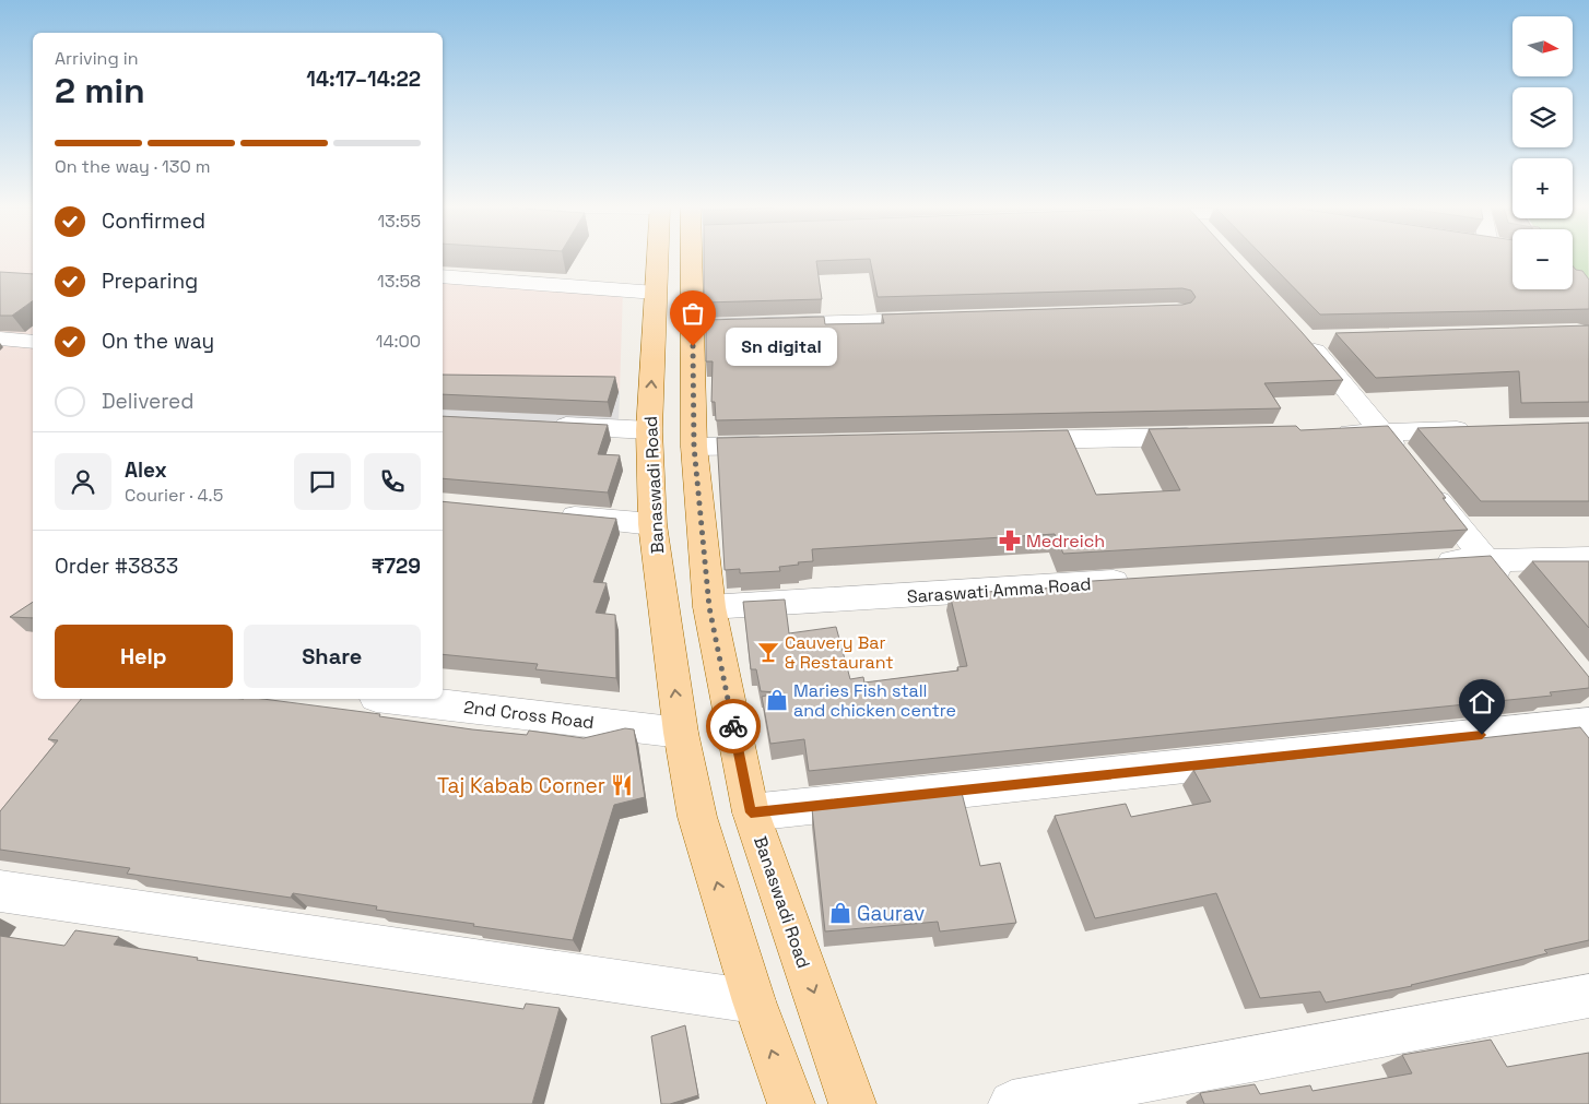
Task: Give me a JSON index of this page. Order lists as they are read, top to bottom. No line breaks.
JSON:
{"streets":{"main road":["Banaswadi Road"],"street":["Saraswati Amma Road","2nd Cross Road"]},"crossings":[["Banaswadi Road","Saraswati Amma Road"],["Banaswadi Road","2nd Cross Road"]],"places":{"other":["Sn digital"],"pharmacy":["Medreich"],"bar":["Cauvery Bar & Restaurant"],"shop":["Maries Fish stall and chicken centre","Gaurav"],"restaurant":["Taj Kabab Corner"]},"north":"right","page":{"map_buttons":["+","−"],"heading":["2 min","Arriving in","14:17–14:22"],"panel":["Alex","Courier · 4.5","Order #3833","₹729"],"bar":"On the way · 130 m","list":[["Confirmed","13:55"],["Preparing","13:58"],["On the way","14:00"],"Delivered"],"bubble":"Sn digital","buttons":["Help","Share"]}}
